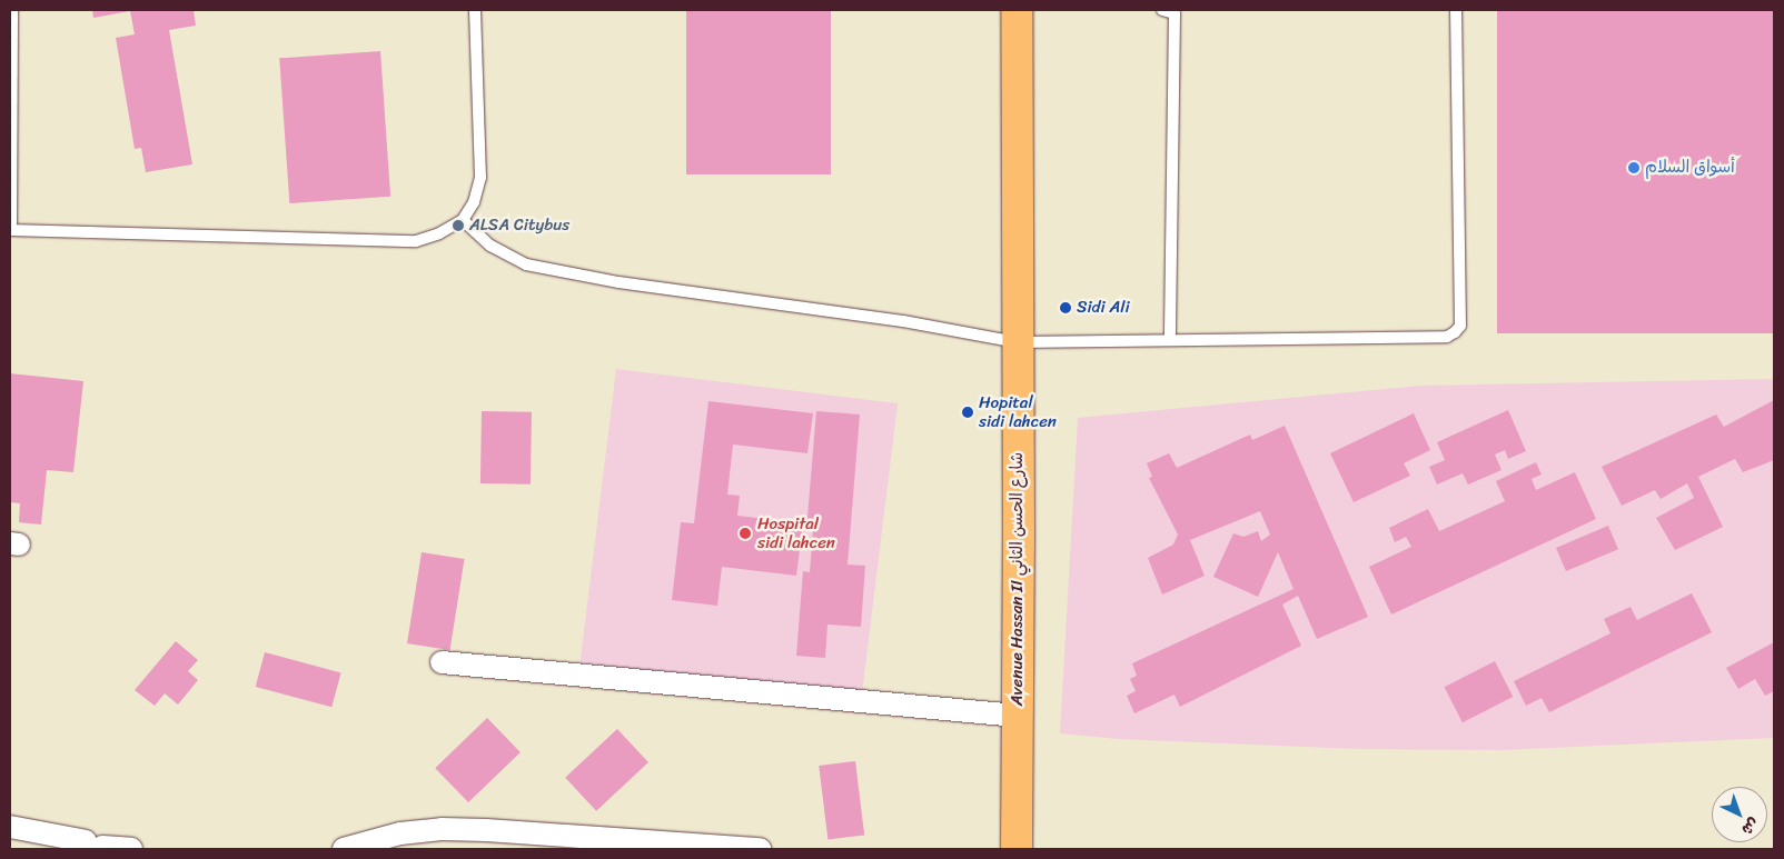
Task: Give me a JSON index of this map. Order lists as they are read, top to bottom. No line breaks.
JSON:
{"streets":{"main road":["Avenue Hassan II شارع الحسن الثاني"]},"places":["أسواق السلام","ALSA Citybus","Sidi Ali","Hopital sidi lahcen","Hospital sidi lahcen"],"north":"bottom right"}
